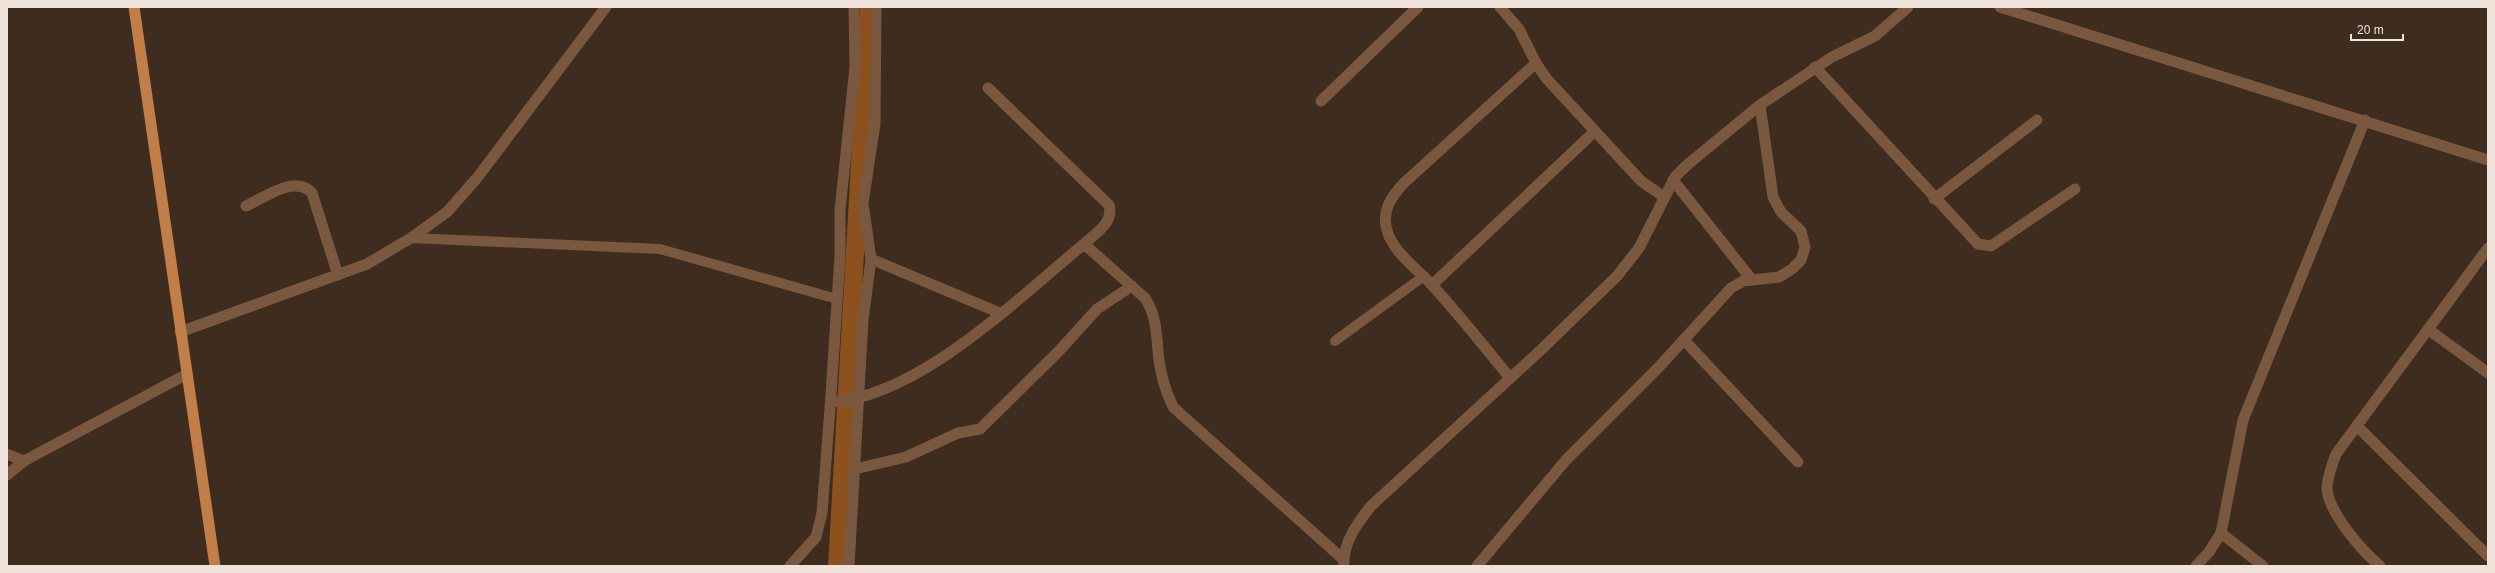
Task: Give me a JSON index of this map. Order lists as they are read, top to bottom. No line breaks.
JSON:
{"scale_bar":"20 m"}
